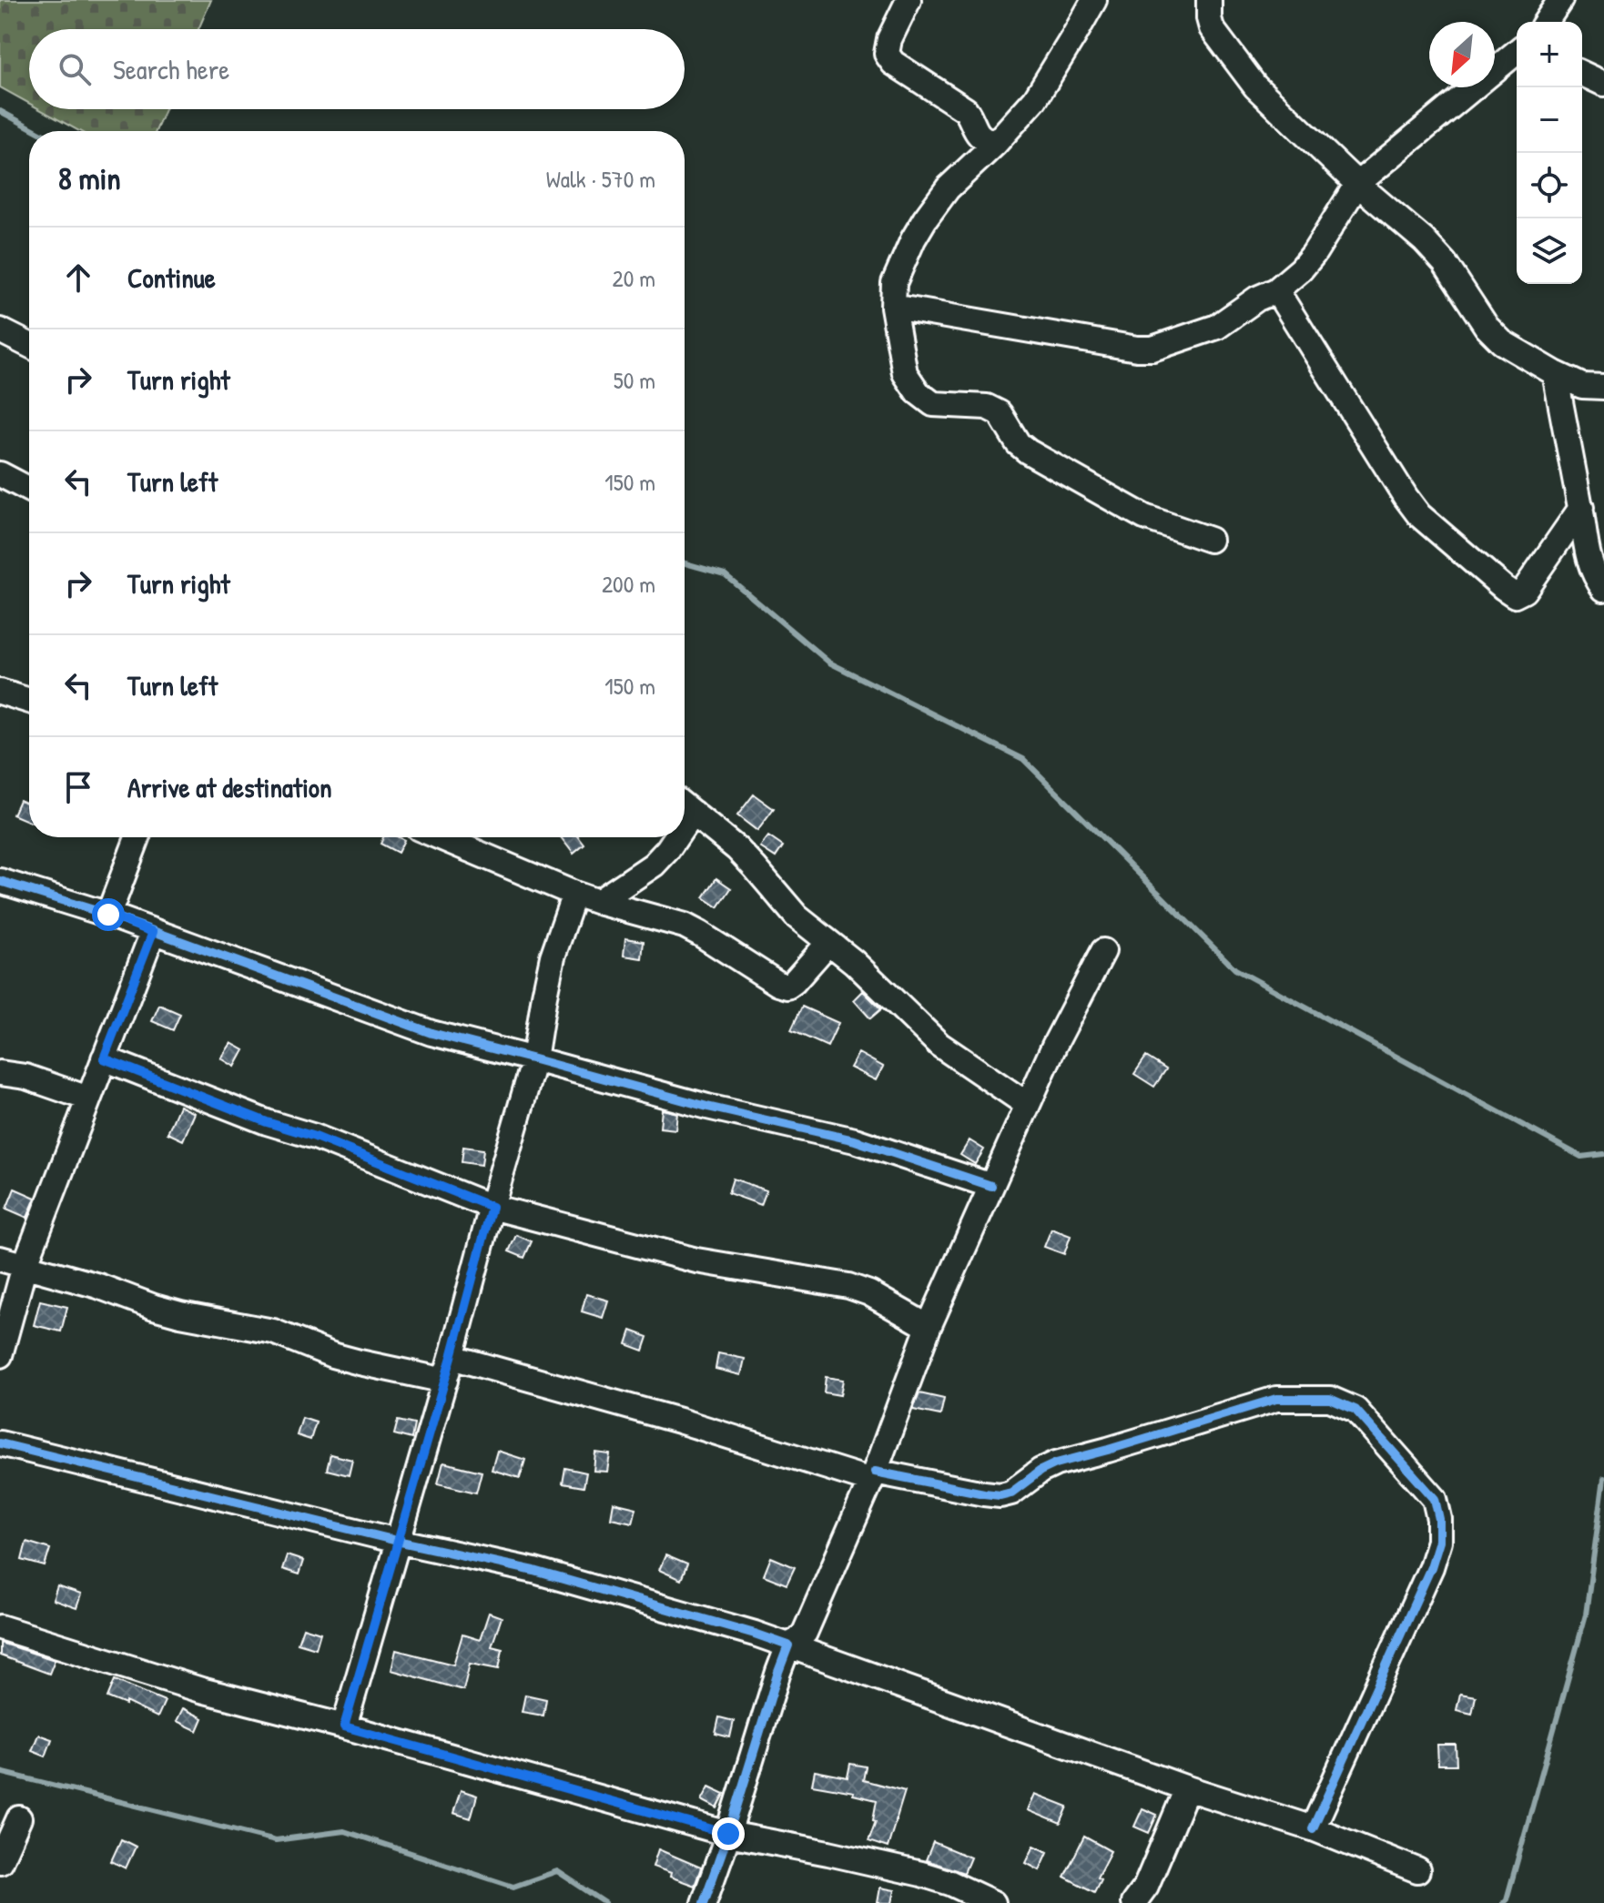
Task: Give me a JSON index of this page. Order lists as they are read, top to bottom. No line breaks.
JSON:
{"north":"bottom left","page":{"map_buttons":["+","−"],"search":"Search here","heading":["8 min","Walk · 570 m"],"list":[["Continue","20 m"],["Turn right","50 m"],["Turn left","150 m"],["Turn right","200 m"],["Turn left","150 m"],"Arrive at destination"]}}
